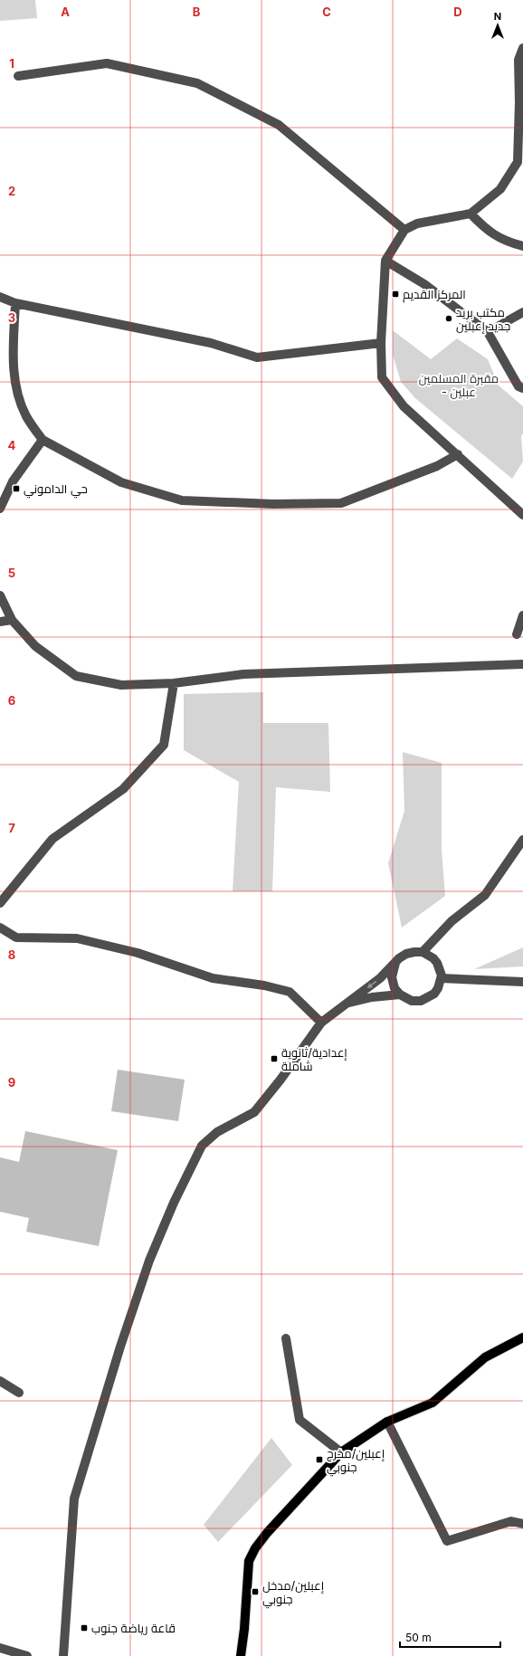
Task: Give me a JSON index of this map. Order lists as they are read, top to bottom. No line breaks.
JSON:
{"parks":["مقبرة المسلمين - عبلين"],"places":{"transit":["المركز القديم","حي الداموني","إعدادية/ثانوية شاملة","إعبلين/مخرج جنوبي","إعبلين/مدخل جنوبي","قاعة رياضة جنوب"],"other":["مكتب بريد جديد إعبلين"]},"scale_bar":"50 m","north":"top","grid":{"columns":["A","B","C","D"],"rows":["1","2","3","4","5","6","7","8","9"]}}
